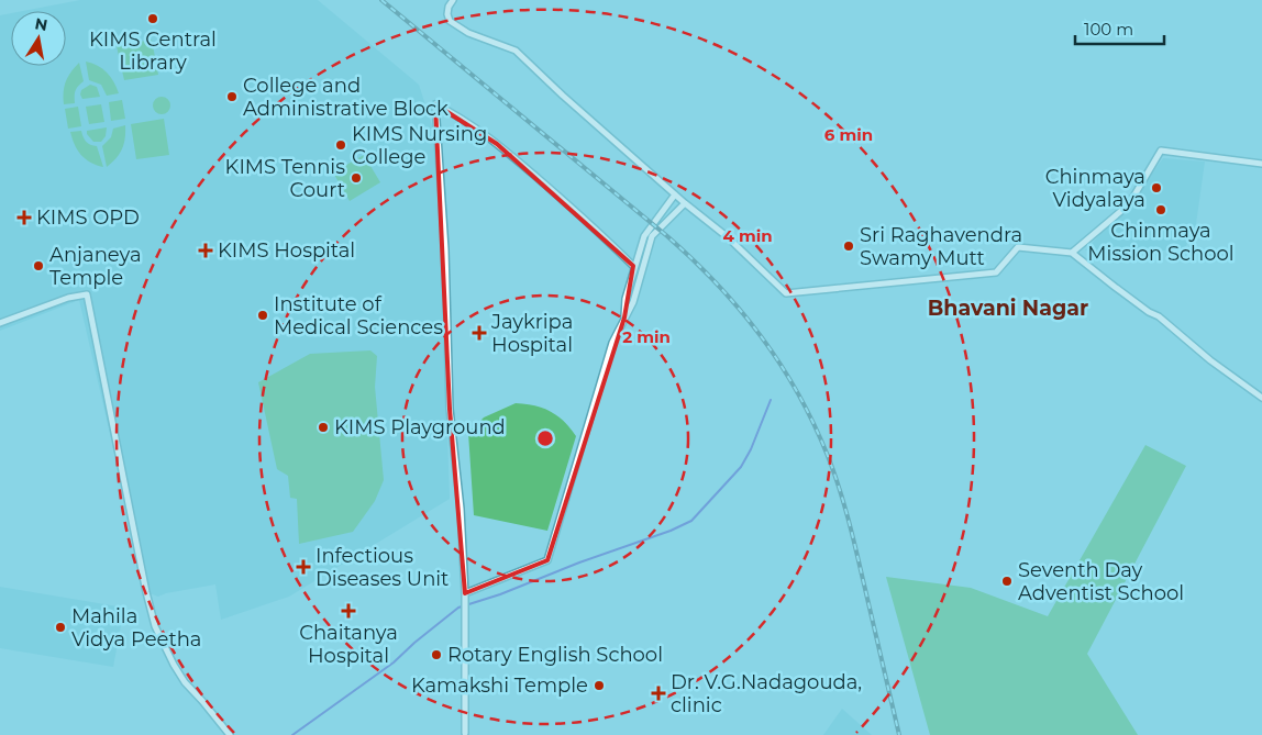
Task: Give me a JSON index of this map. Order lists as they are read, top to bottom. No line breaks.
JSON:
{"districts":["Bhavani Nagar"],"places":{"other":["KIMS Central Library","College and Administrative Block","KIMS Nursing College","KIMS Tennis Court","Chinmaya Vidyalaya","Chinmaya Mission School","Sri Raghavendra Swamy Mutt","Anjaneya Temple","Institute of Medical Sciences","KIMS Playground","Seventh Day Adventist School","Mahila Vidya Peetha","Rotary English School","Kamakshi Temple"],"health":["KIMS OPD","KIMS Hospital","Jaykripa Hospital","Infectious Diseases Unit","Chaitanya Hospital","Dr. V.G.Nadagouda, clinic"]},"scale_bar":"100 m","north":"top","rings":["6 min","4 min","2 min"]}
